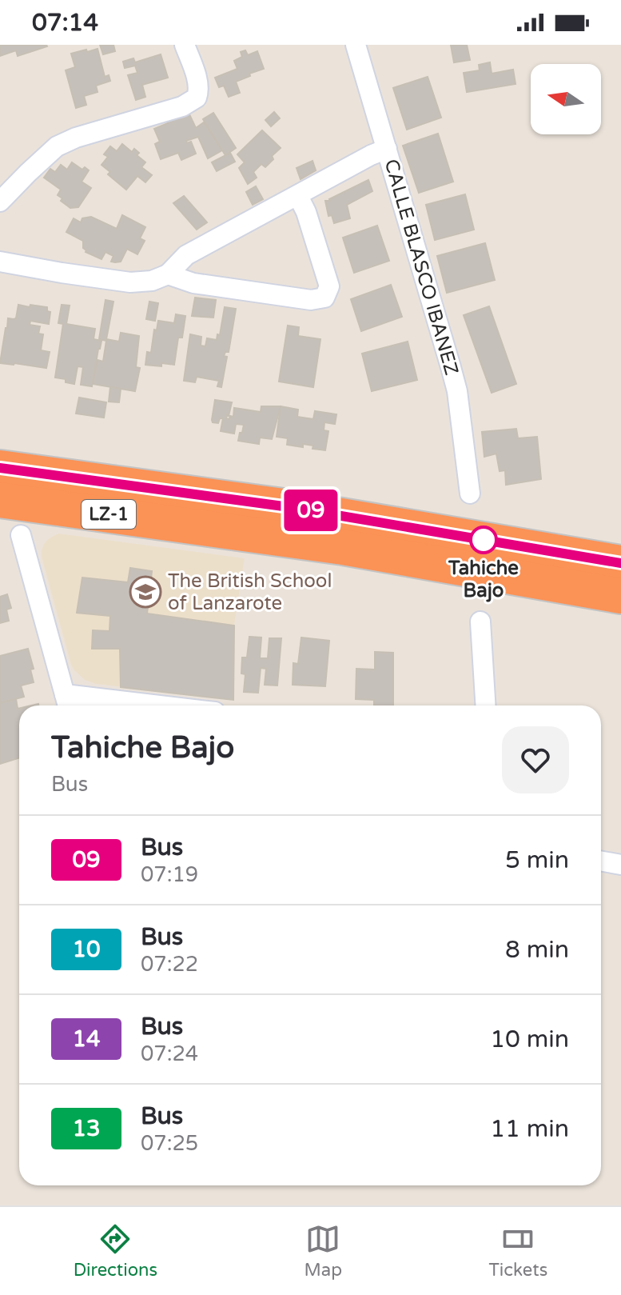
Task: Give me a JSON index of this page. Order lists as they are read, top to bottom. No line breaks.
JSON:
{"streets":{"highway":["LZ-1"],"street":["CALLE BLASCO IBANEZ"]},"places":{"other":["Tahiche Bajo"],"school or university":["The British School of Lanzarote"]},"lines":["bus line 09"],"north":"left","page":{"status":"07:14","on_map":"09","heading":["Tahiche Bajo","Bus"],"list":[{"mark":"09","name":"Bus","note":"07:19","value":"5 min"},{"mark":"10","name":"Bus","note":"07:22","value":"8 min"},{"mark":"14","name":"Bus","note":"07:24","value":"10 min"},{"mark":"13","name":"Bus","note":"07:25","value":"11 min"}],"tabs":["Directions","Map","Tickets"]}}
